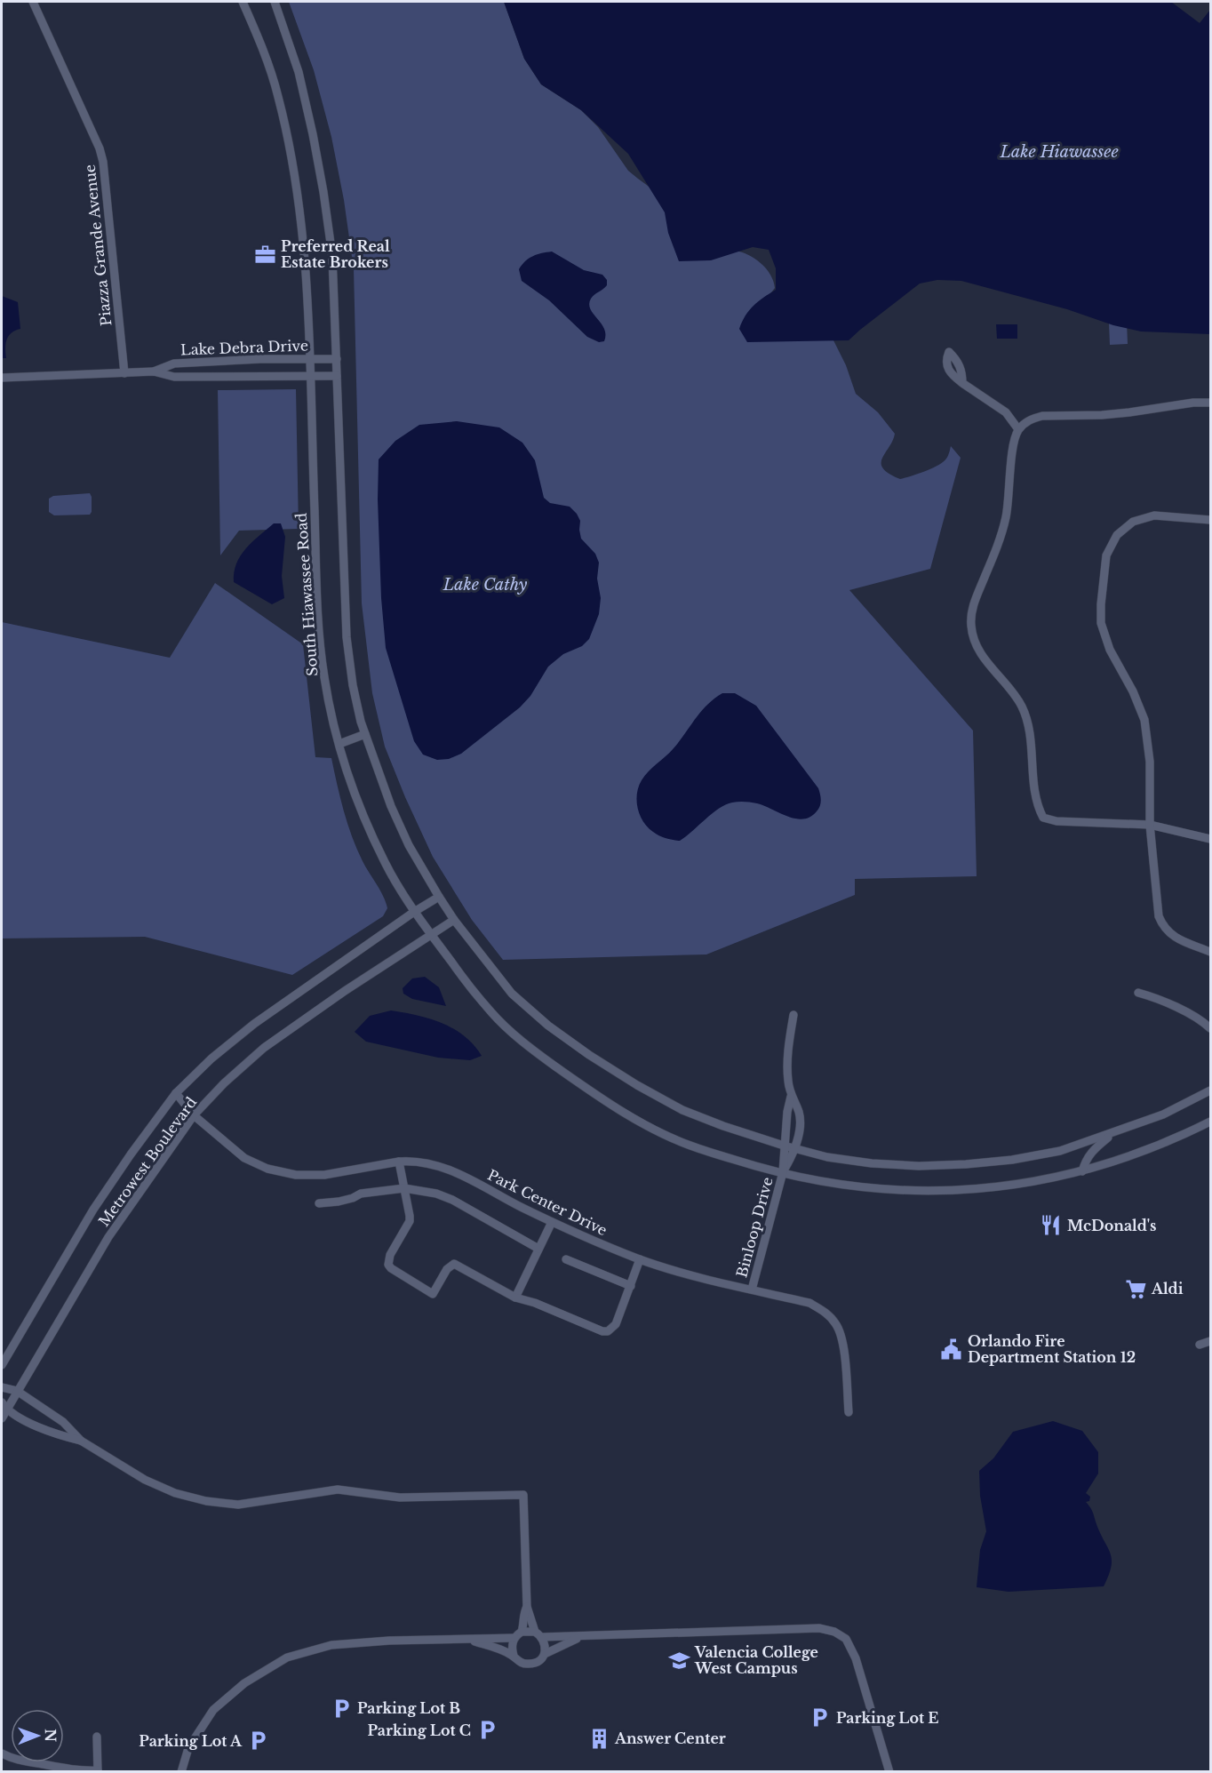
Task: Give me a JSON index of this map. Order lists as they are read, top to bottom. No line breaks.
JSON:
{"streets":{"street":["Piazza Grande Avenue","Lake Debra Drive","South Hiawassee Road","Metrowest Boulevard","Park Center Drive","Binloop Drive"]},"crossings":[["Piazza Grande Avenue","Lake Debra Drive"],["Lake Debra Drive","South Hiawassee Road"],["South Hiawassee Road","Metrowest Boulevard"],["South Hiawassee Road","Binloop Drive"],["Metrowest Boulevard","Park Center Drive"],["Park Center Drive","Binloop Drive"]],"water":["Lake Hiawassee","Lake Cathy"],"places":{"office":["Preferred Real Estate Brokers"],"restaurant":["McDonald's"],"supermarket":["Aldi"],"public building":["Orlando Fire Department Station 12"],"school or university":["Valencia College West Campus"],"parking":["Parking Lot B","Parking Lot E","Parking Lot C","Parking Lot A"],"building":["Answer Center"]},"north":"right"}
